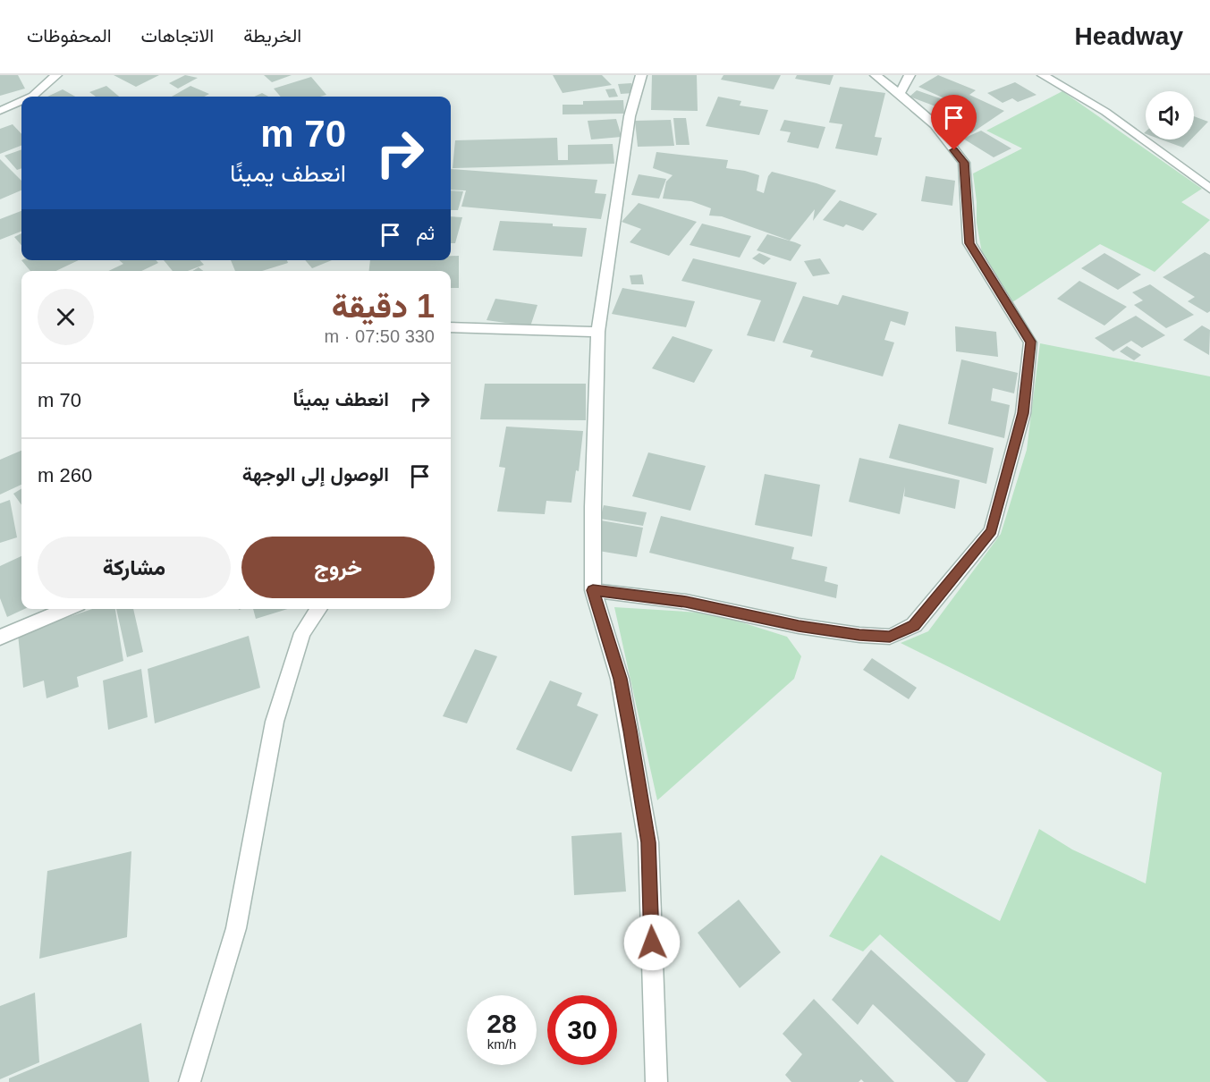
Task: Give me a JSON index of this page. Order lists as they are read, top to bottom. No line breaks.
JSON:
{"page":{"header":"Headway","nav":["الخريطة","الاتجاهات","المحفوظات"],"turn":["70 m","انعطف يمينًا"],"then":"ثم","heading":["1 دقيقة","330 m · 07:50"],"list":[{"name":"انعطف يمينًا","value":"70 m"},{"name":"الوصول إلى الوجهة","value":"260 m"}],"buttons":["خروج","مشاركة"],"speed":"28 km/h","limit":"30"}}
